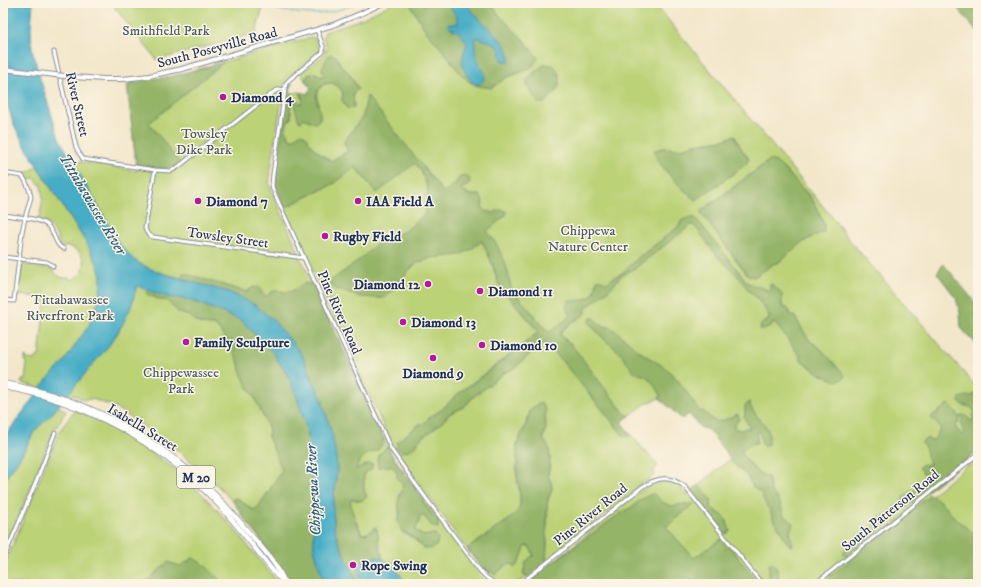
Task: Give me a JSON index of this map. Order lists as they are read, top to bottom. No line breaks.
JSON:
{"streets":{"highway":["Isabella Street","M 20"],"main road":["South Poseyville Road"],"street":["River Street","Towsley Street","Pine River Road","South Patterson Road"]},"crossings":[["South Poseyville Road","Pine River Road"],["River Street","Towsley Street"],["Towsley Street","Pine River Road"],["Isabella Street","M 20"]],"water":["Tittabawassee River","Chippewa River"],"parks":["Smithfield Park","Towsley Dike Park","Chippewa Nature Center","Tittabawassee Riverfront Park","Chippewassee Park"],"places":["Diamond 4","Diamond 7","IAA Field A","Rugby Field","Diamond 12","Diamond 11","Diamond 13","Family Sculpture","Diamond 10","Diamond 9","Rope Swing"]}
